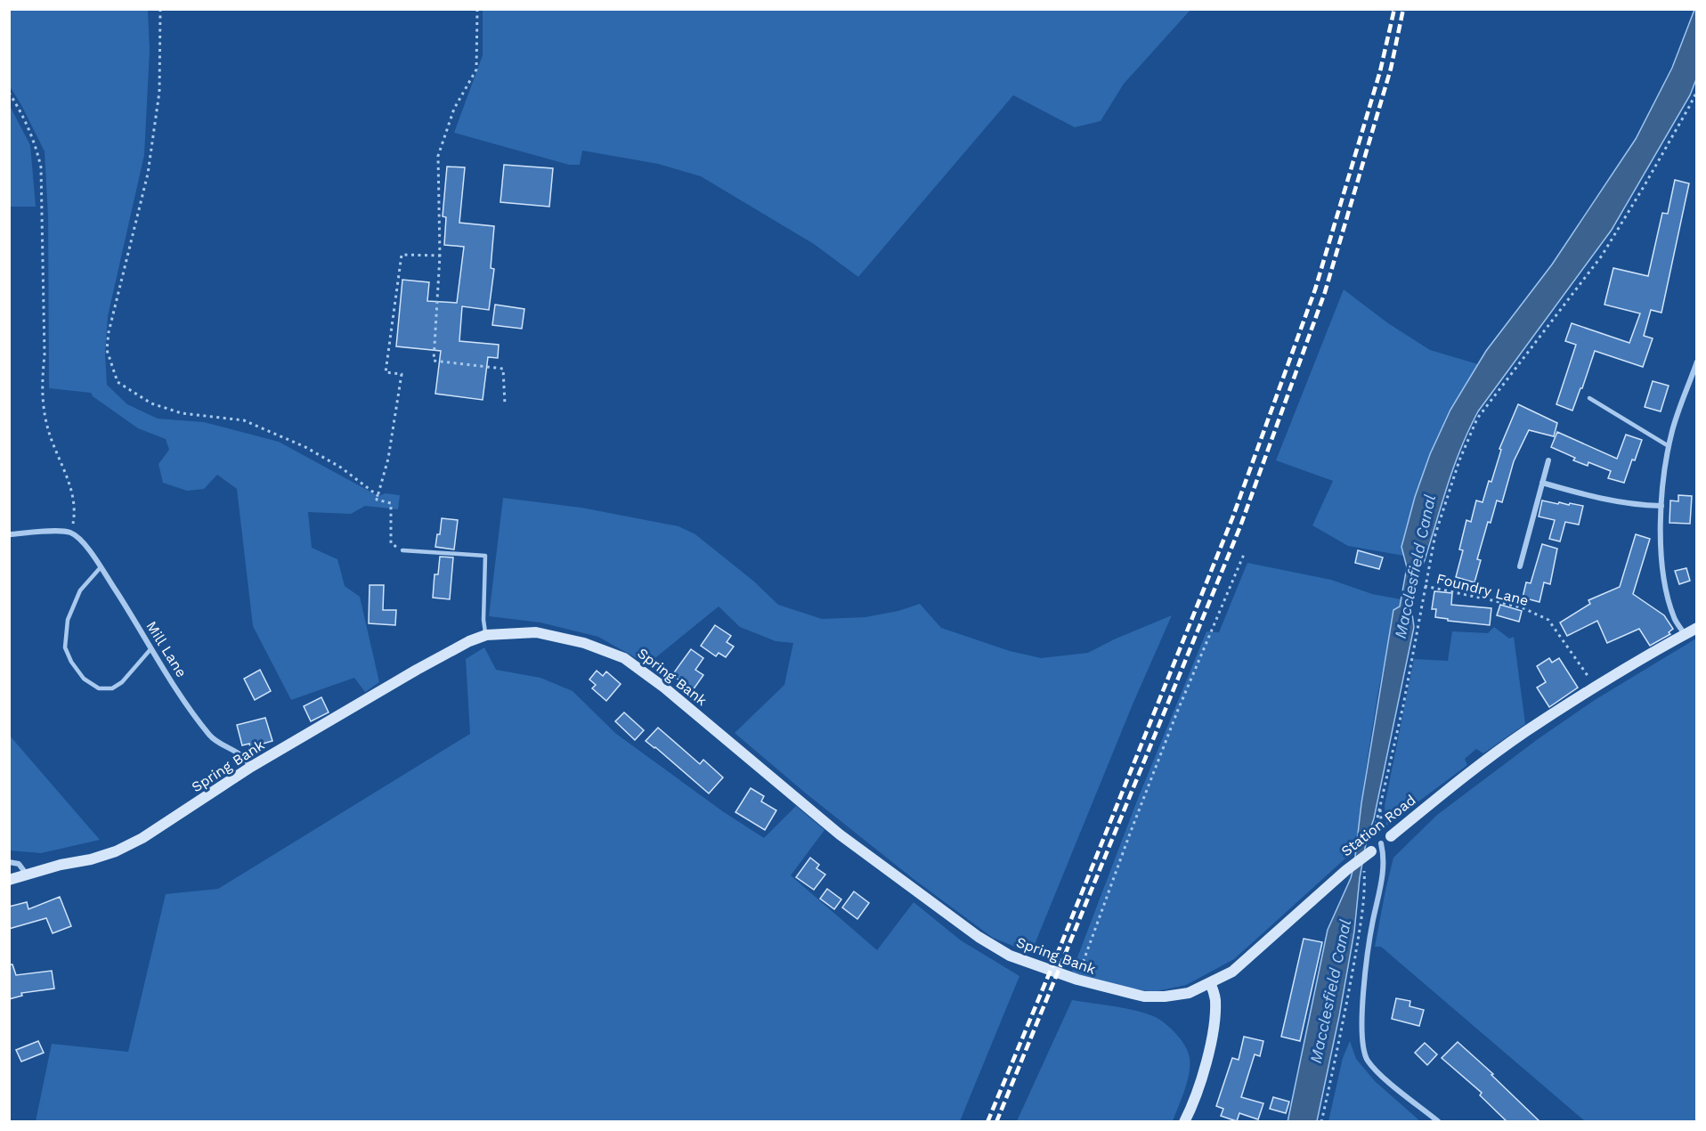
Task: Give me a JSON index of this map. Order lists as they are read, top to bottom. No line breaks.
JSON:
{"streets":{"street":["Mill Lane","Spring Bank","Station Road"],"path":["Foundry Lane"]},"crossings":[["Foundry Lane","Station Road"],["Mill Lane","Spring Bank"],["Spring Bank","Station Road"]],"water":["Macclesfield Canal"]}
